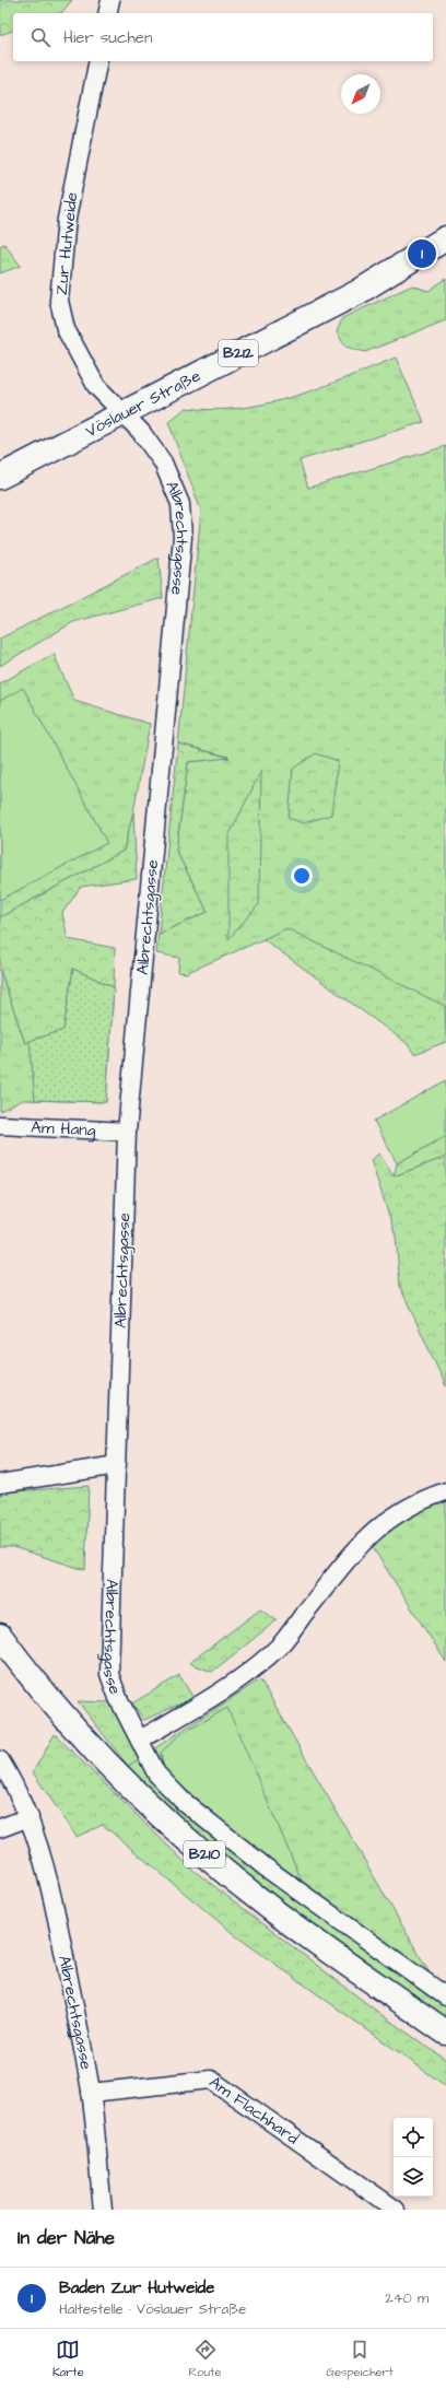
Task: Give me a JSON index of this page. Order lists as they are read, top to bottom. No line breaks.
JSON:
{"streets":{"main road":["B212","Vöslauer Straße","B210"],"street":["Zur Hutweide","Albrechtsgasse","Am Hang","Am Flachhard"]},"crossings":[["Zur Hutweide","Vöslauer Straße"],["Zur Hutweide","Albrechtsgasse"],["Vöslauer Straße","Albrechtsgasse"],["Albrechtsgasse","Am Hang"],["Albrechtsgasse","Am Flachhard"]],"north":"bottom left","page":{"search":"Hier suchen","pins":"1","heading":"In der Nähe","list":[{"mark":"1","name":"Baden Zur Hutweide","note":"Haltestelle · Vöslauer Straße","value":"240 m"}],"nav":["Karte","Route","Gespeichert"]}}
